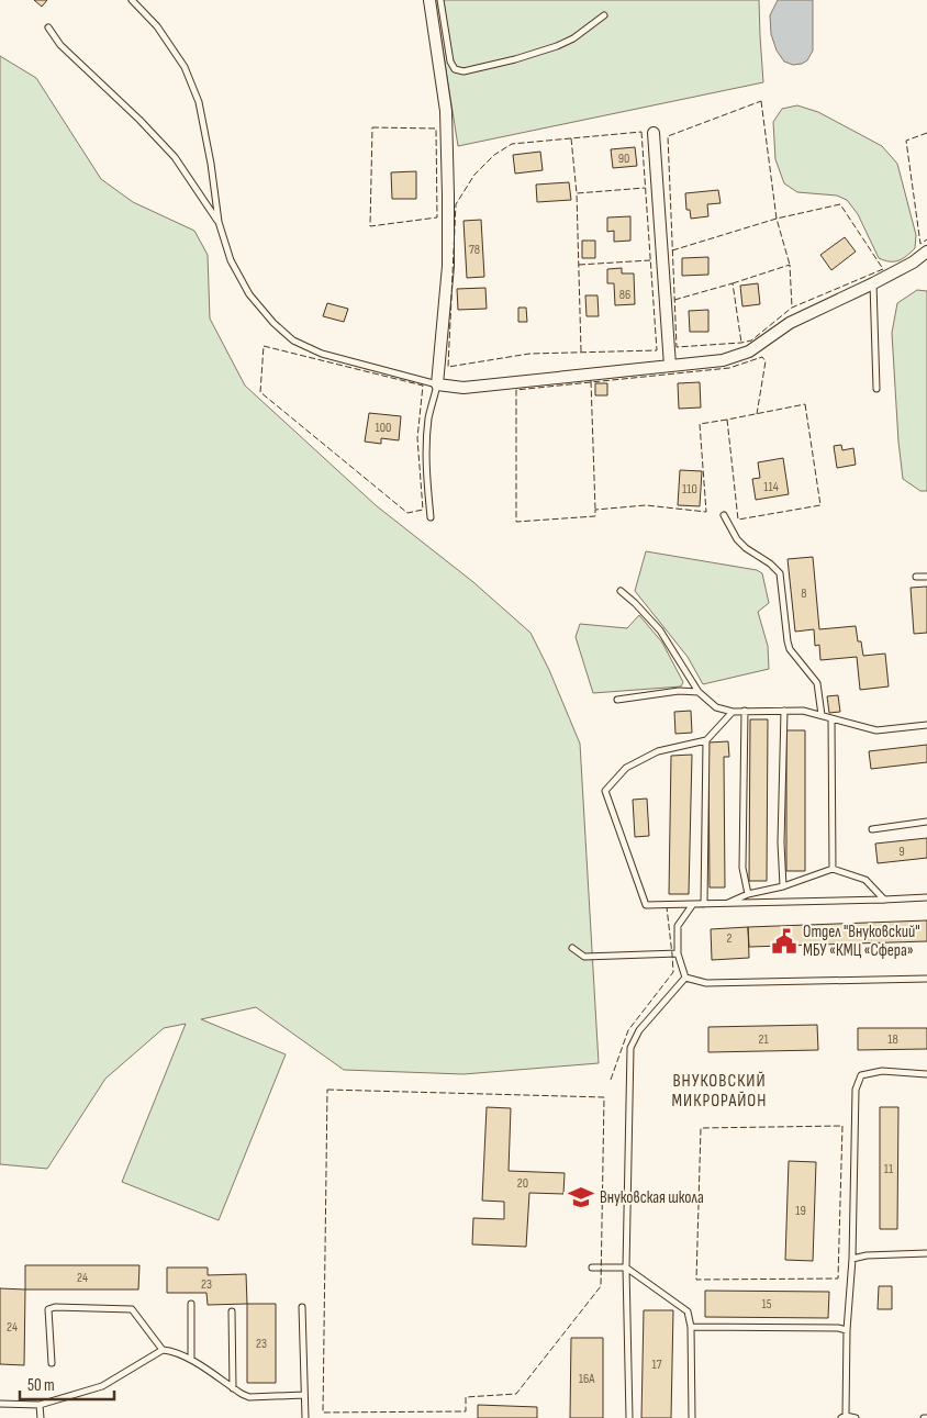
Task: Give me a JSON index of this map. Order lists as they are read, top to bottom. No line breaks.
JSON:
{"districts":["ВНУКОВСКИЙ МИКРОРАЙОН"],"places":{"public building":["Отдел \"Внуковский\" МБУ «КМЦ «Сфера»"],"school or university":["Внуковская школа"]},"house_numbers":["90","78","86","100","114","110","8","9","2","21","18","11","20","19","24","23","15","24","23","17","16А"],"scale_bar":"50 m"}
